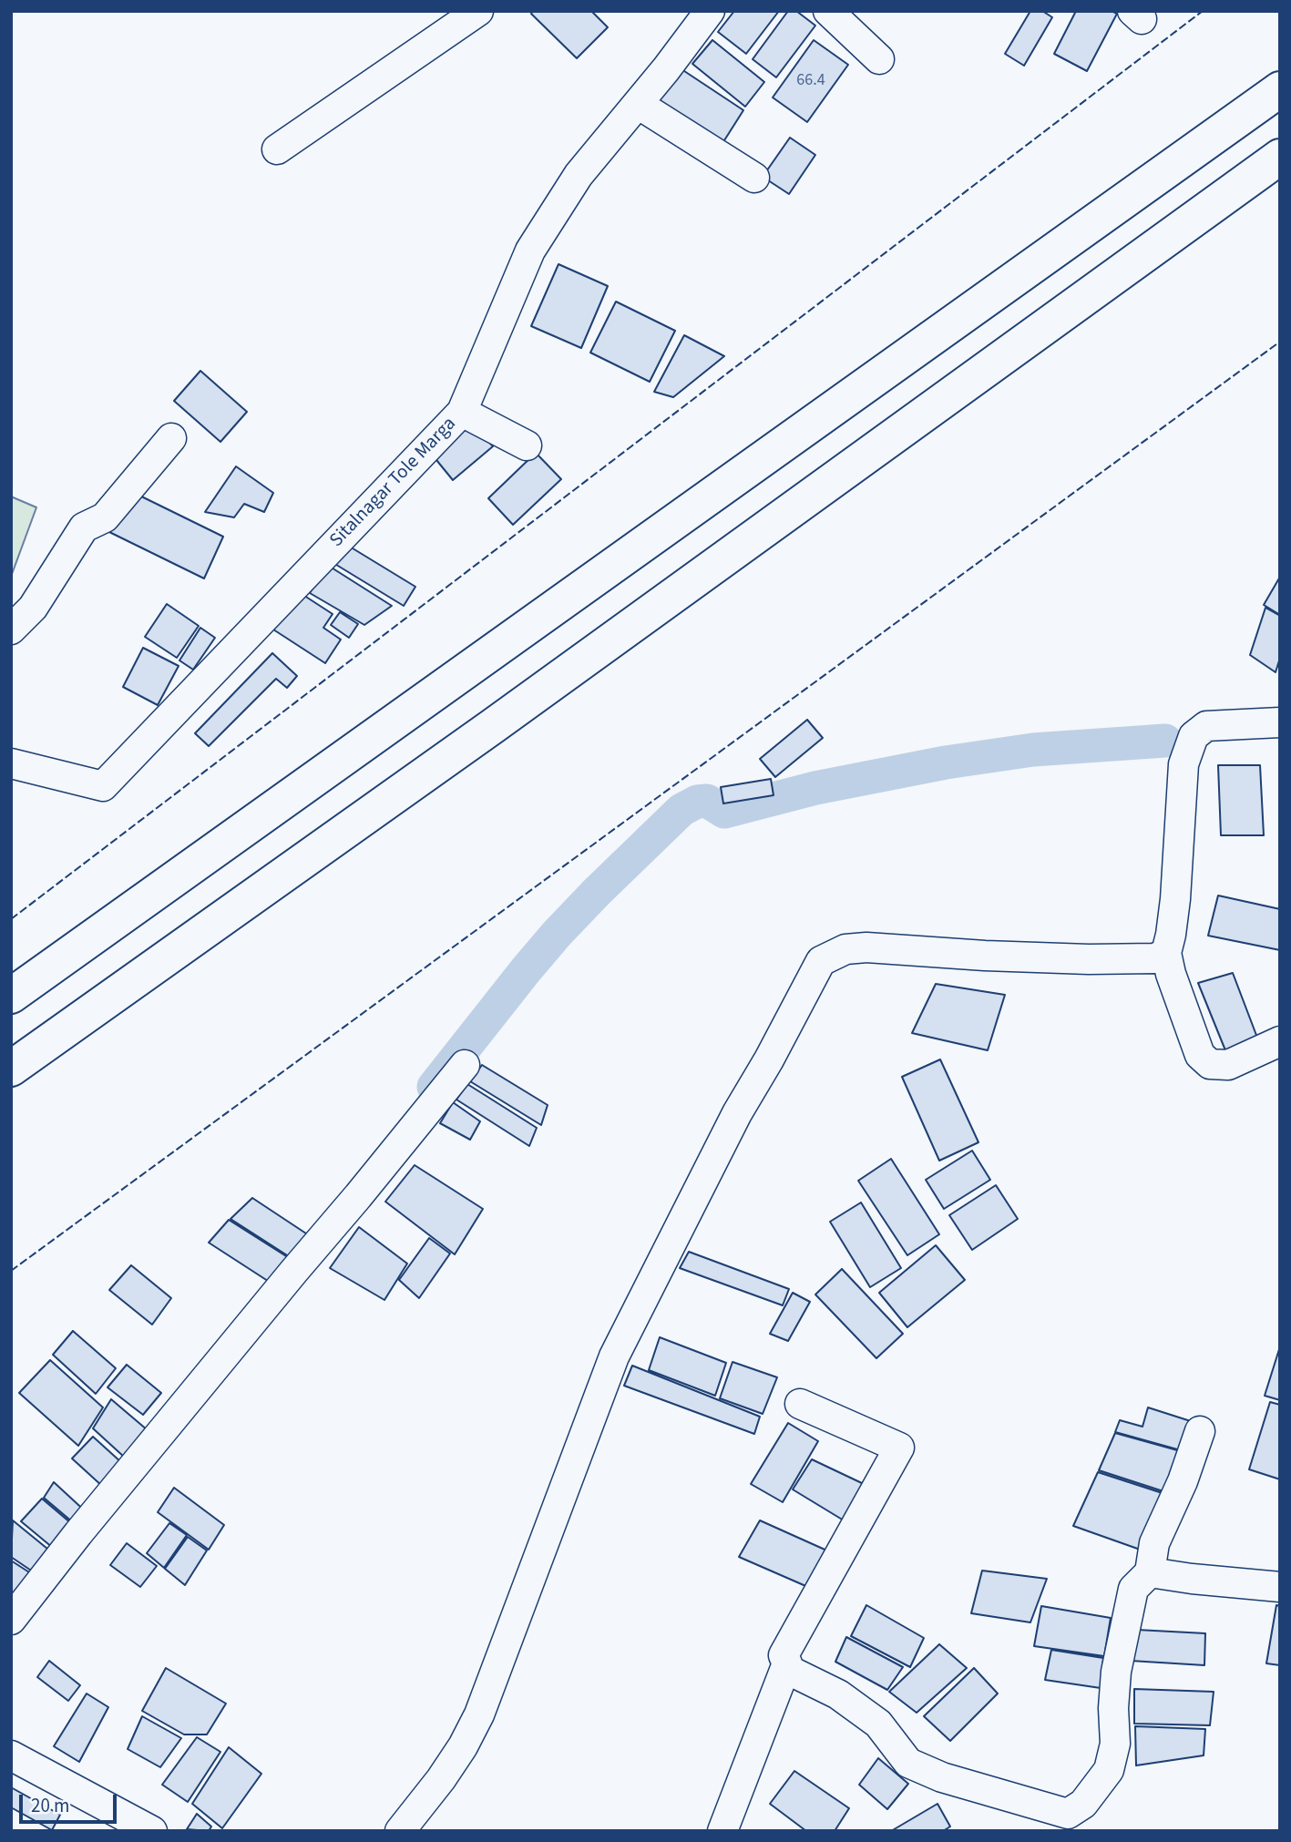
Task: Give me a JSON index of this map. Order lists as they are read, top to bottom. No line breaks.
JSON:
{"streets":{"street":["Sitalnagar Tole Marga"]},"house_numbers":["66.4"],"scale_bar":"20 m"}
